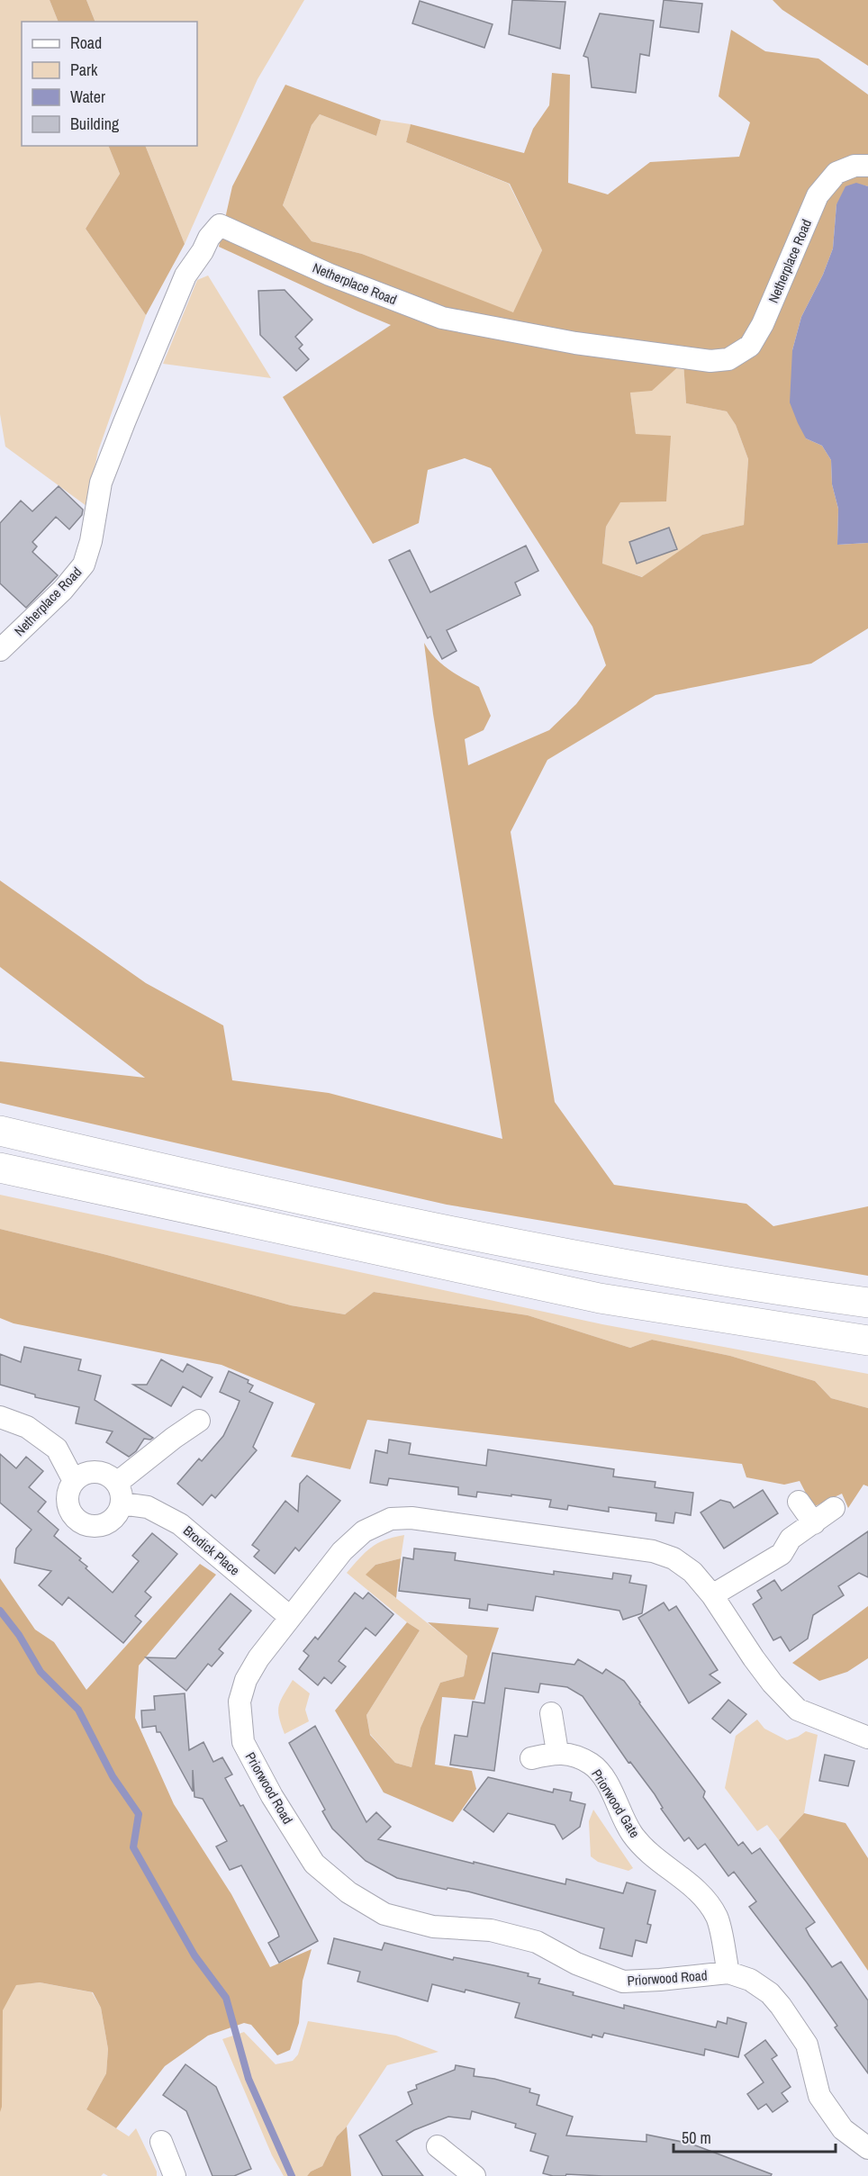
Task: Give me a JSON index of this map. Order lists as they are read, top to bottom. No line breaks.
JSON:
{"streets":{"street":["Netherplace Road","Brodick Place","Priorwood Road","Priorwood Gate"]},"crossings":[["Brodick Place","Priorwood Road"],["Priorwood Road","Priorwood Gate"]],"legend":["Road","Park","Water","Building"],"scale_bar":"50 m"}
